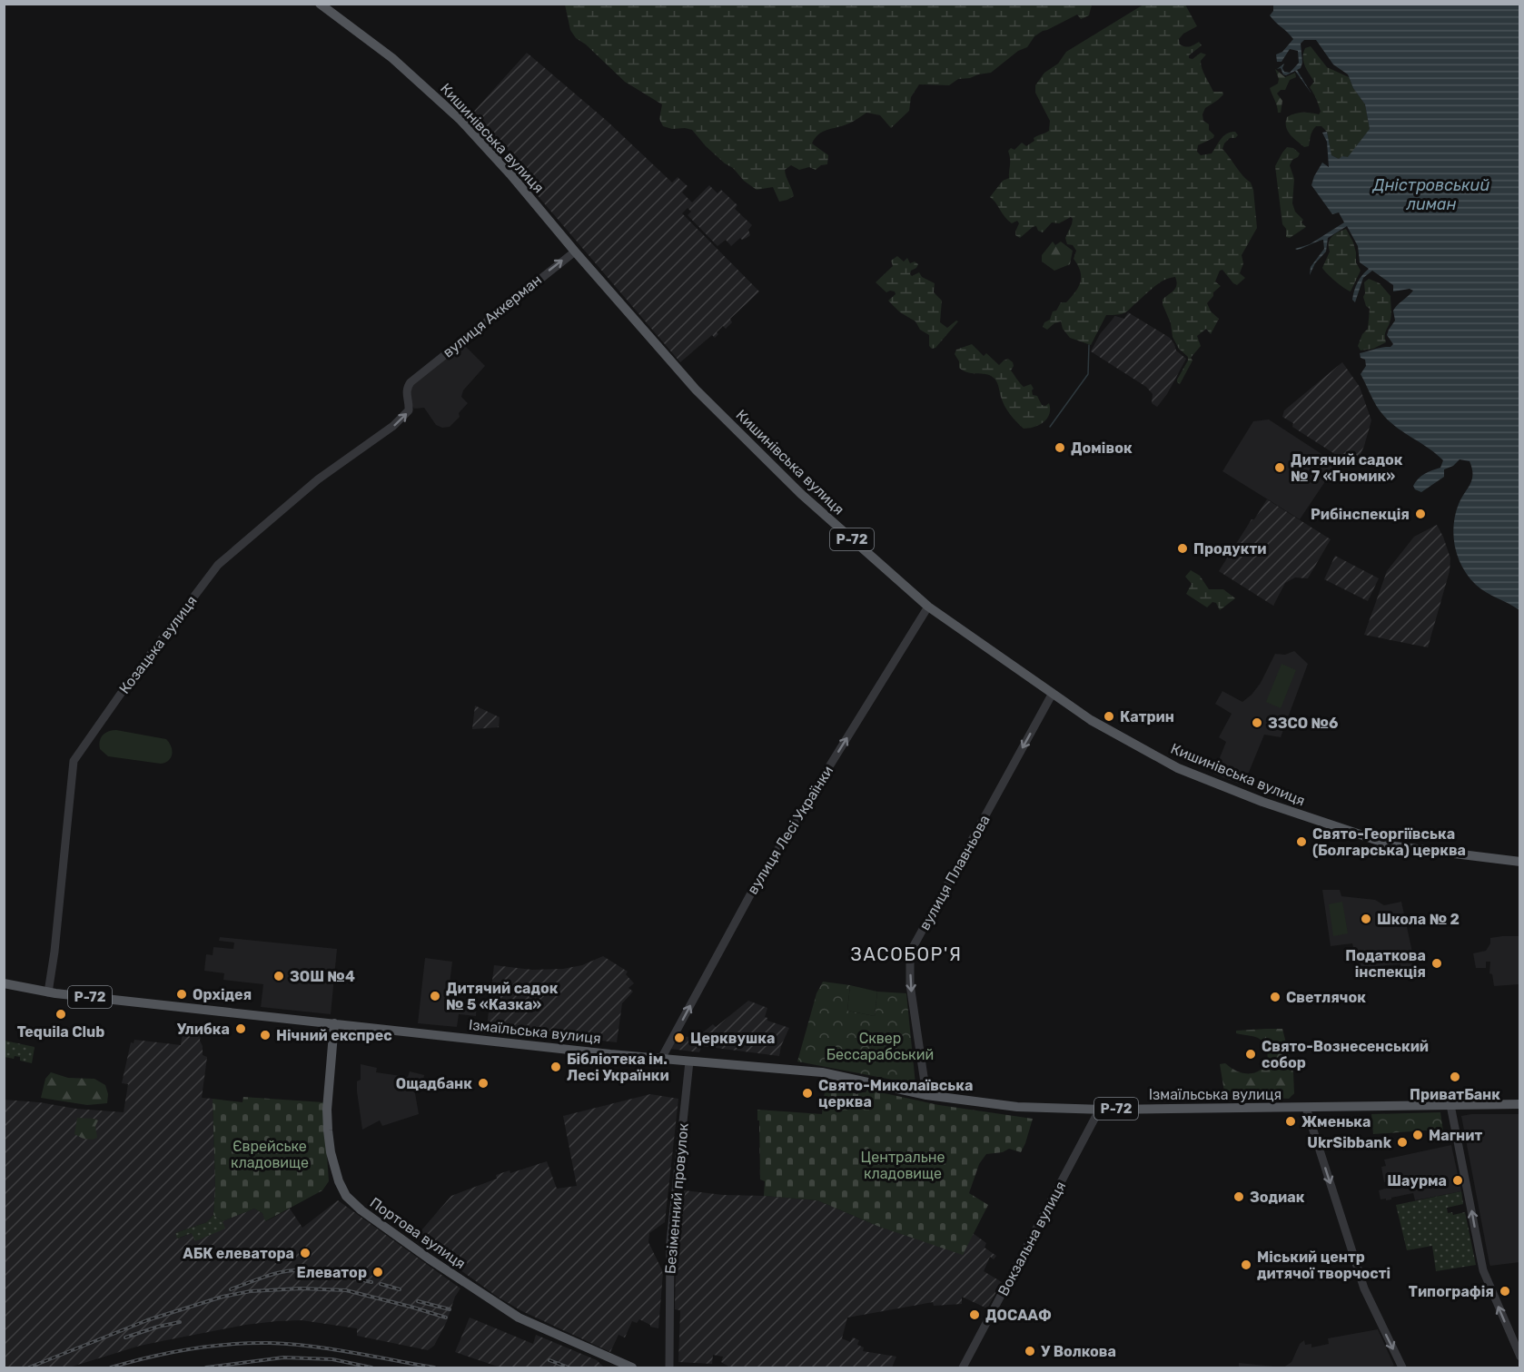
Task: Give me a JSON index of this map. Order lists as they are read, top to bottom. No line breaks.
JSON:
{"streets":{"main road":["Кишинівська вулиця","Р-72","Ізмаїльська вулиця","Портова вулиця"],"street":["вулиця Аккерман","Козацька вулиця","вулиця Лесі Українки","вулиця Плавньова","Безіменний провулок","Вокзальна вулиця"]},"crossings":[["Кишинівська вулиця","вулиця Аккерман"],["Кишинівська вулиця","вулиця Лесі Українки"],["Кишинівська вулиця","вулиця Плавньова"],["вулиця Аккерман","Козацька вулиця"],["Козацька вулиця","Ізмаїльська вулиця"],["вулиця Лесі Українки","Ізмаїльська вулиця"],["вулиця Плавньова","Ізмаїльська вулиця"],["Ізмаїльська вулиця","Безіменний провулок"],["Ізмаїльська вулиця","Портова вулиця"],["Ізмаїльська вулиця","Вокзальна вулиця"]],"one_way":["вулиця Аккерман","Козацька вулиця","вулиця Лесі Українки","вулиця Плавньова"],"districts":["ЗАСОБОР'Я"],"water":["Дністровський лиман"],"parks":["Сквер Бессарабський","Єврейське кладовище","Центральне кладовище"],"places":["Домівок","Дитячий садок № 7 «Гномик»","Рибінспекція","Продукти","Катрин","ЗЗСО №6","Свято-Георгіївська (Болгарська) церква","Школа № 2","Податкова інспекція","ЗОШ №4","Орхідея","Дитячий садок № 5 «Казка»","Светлячок","Tequila Club","Улибка","Нічний експрес","Церквушка","Свято-Вознесенський собор","Бібліотека ім. Лесі Українки","ПриватБанк","Ощадбанк","Свято-Миколаївська церква","Жменька","Магнит","UkrSibbank","Шаурма","Зодиак","АБК елеватора","Міський центр дитячої творчості","Елеватор","Типографія","ДОСААФ","У Волкова"]}
